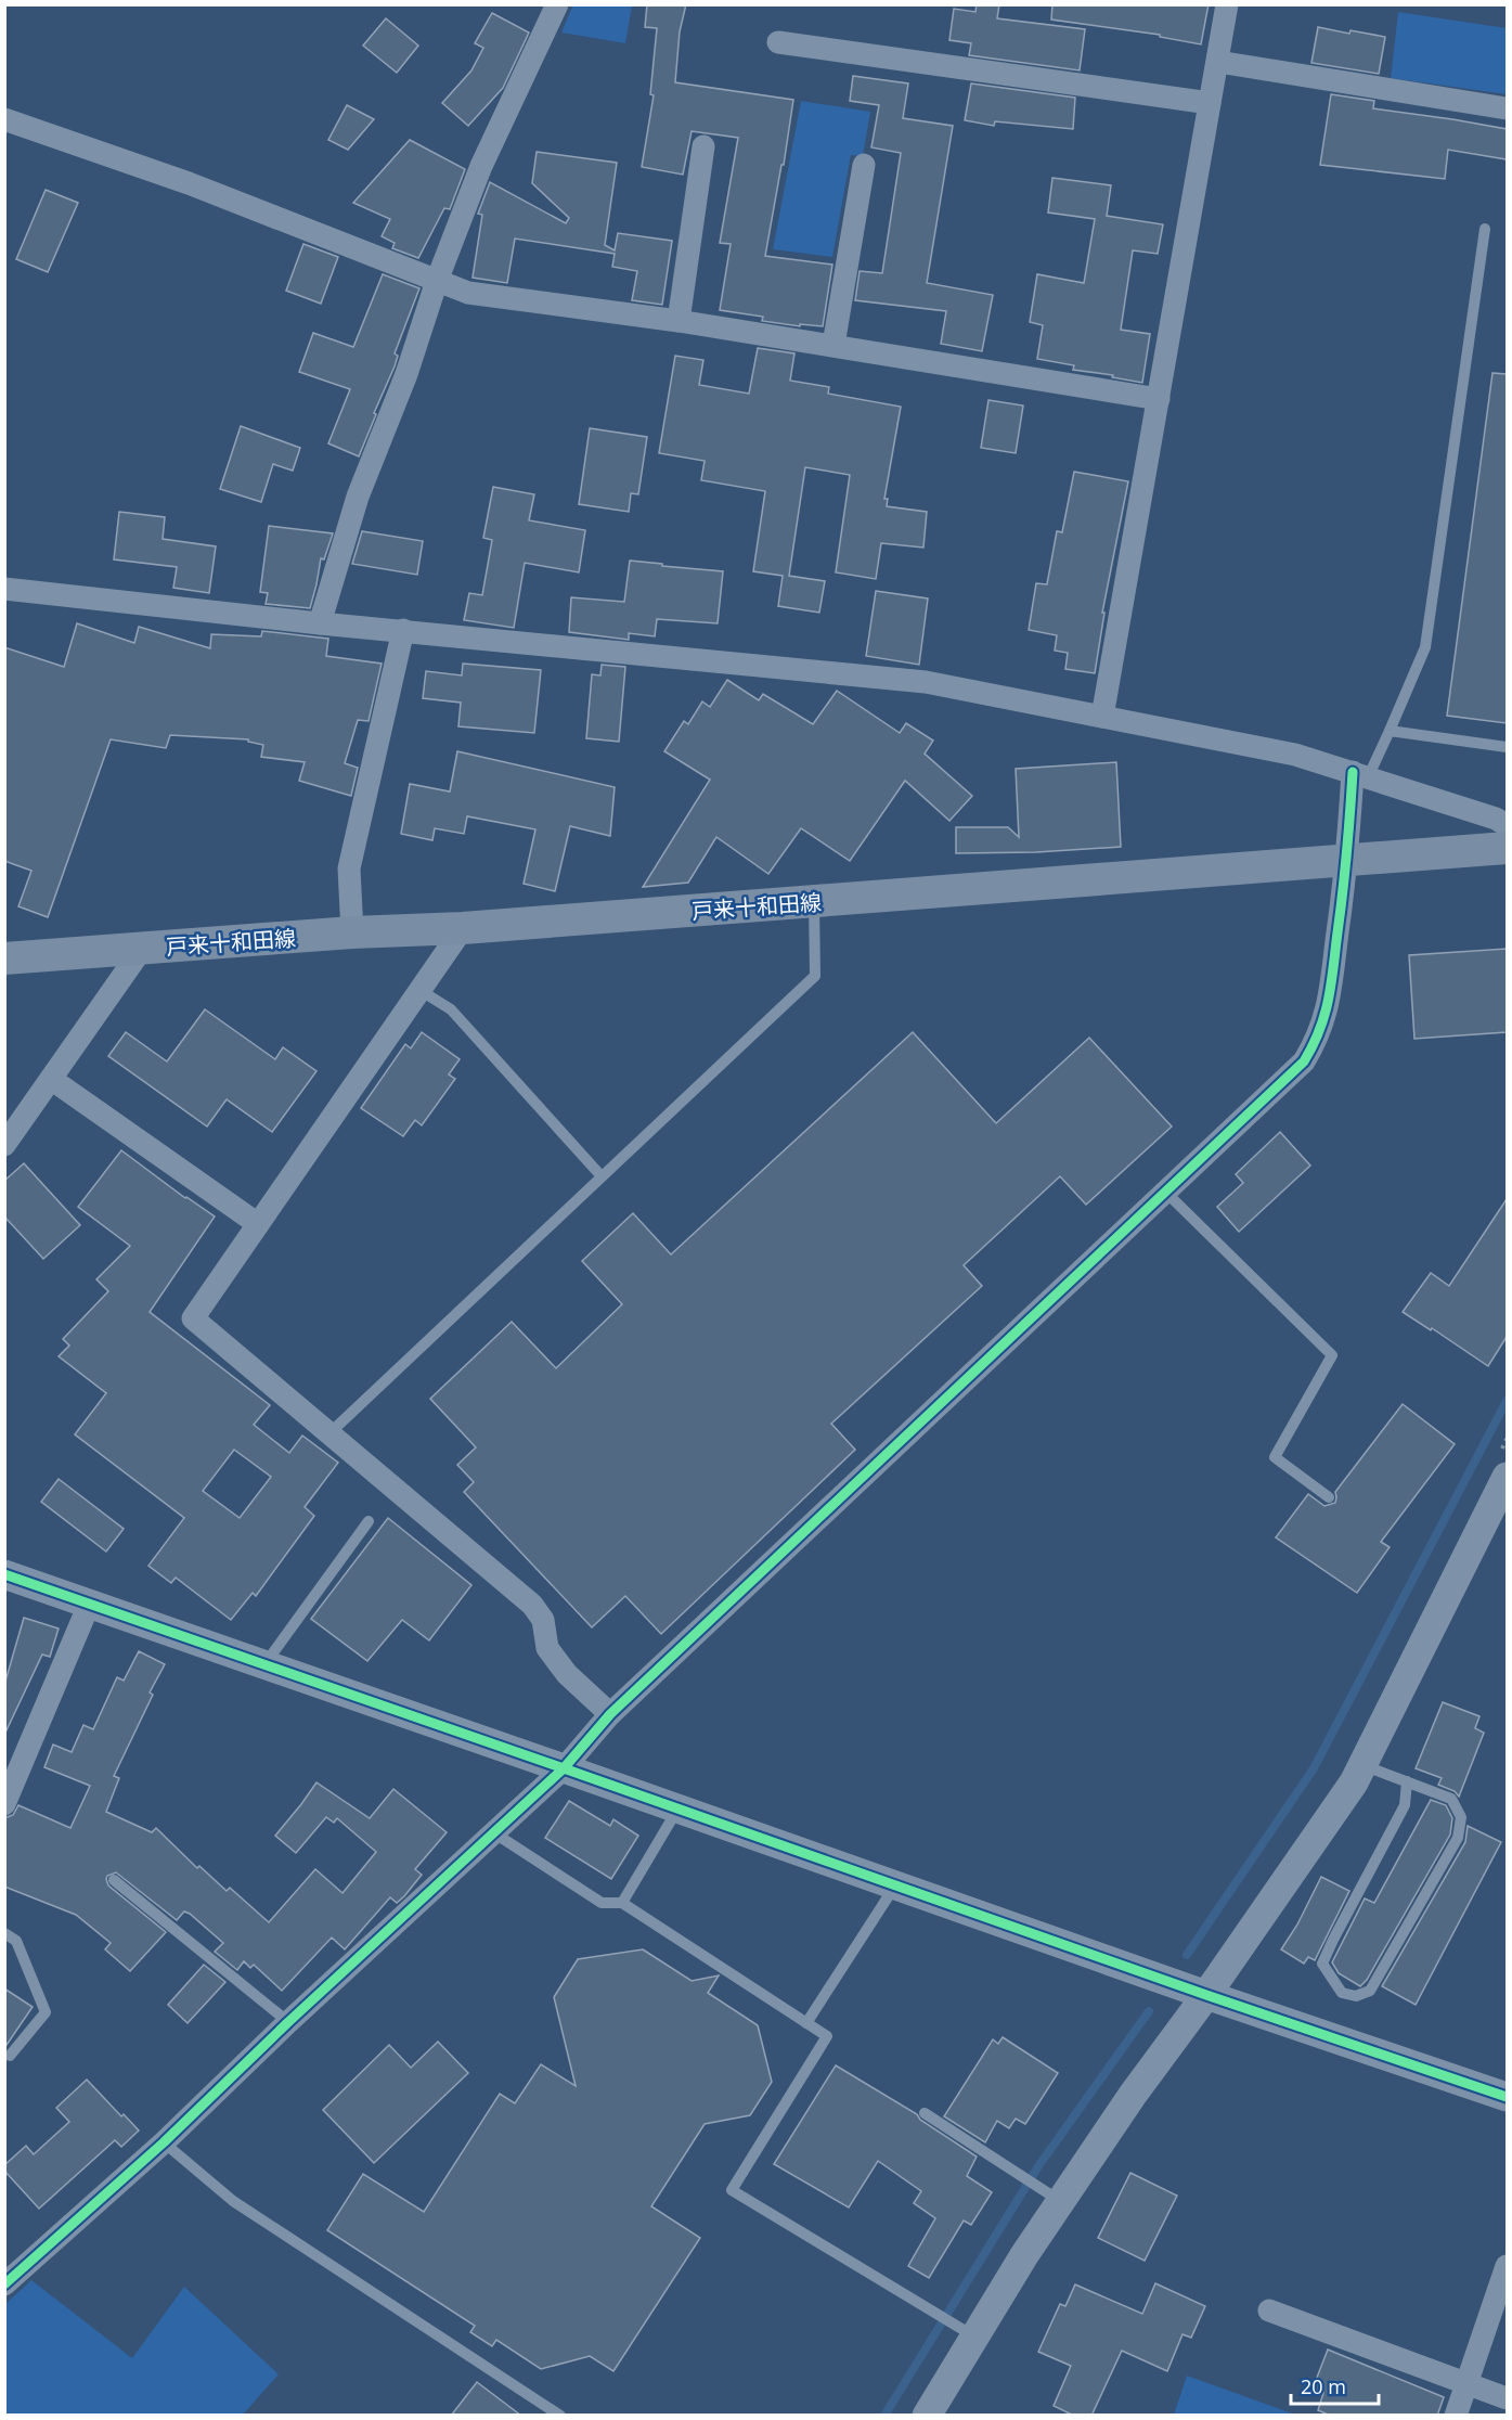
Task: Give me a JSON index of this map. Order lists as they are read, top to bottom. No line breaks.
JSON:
{"streets":{"main road":["戸来十和田線"]},"scale_bar":"20 m"}
